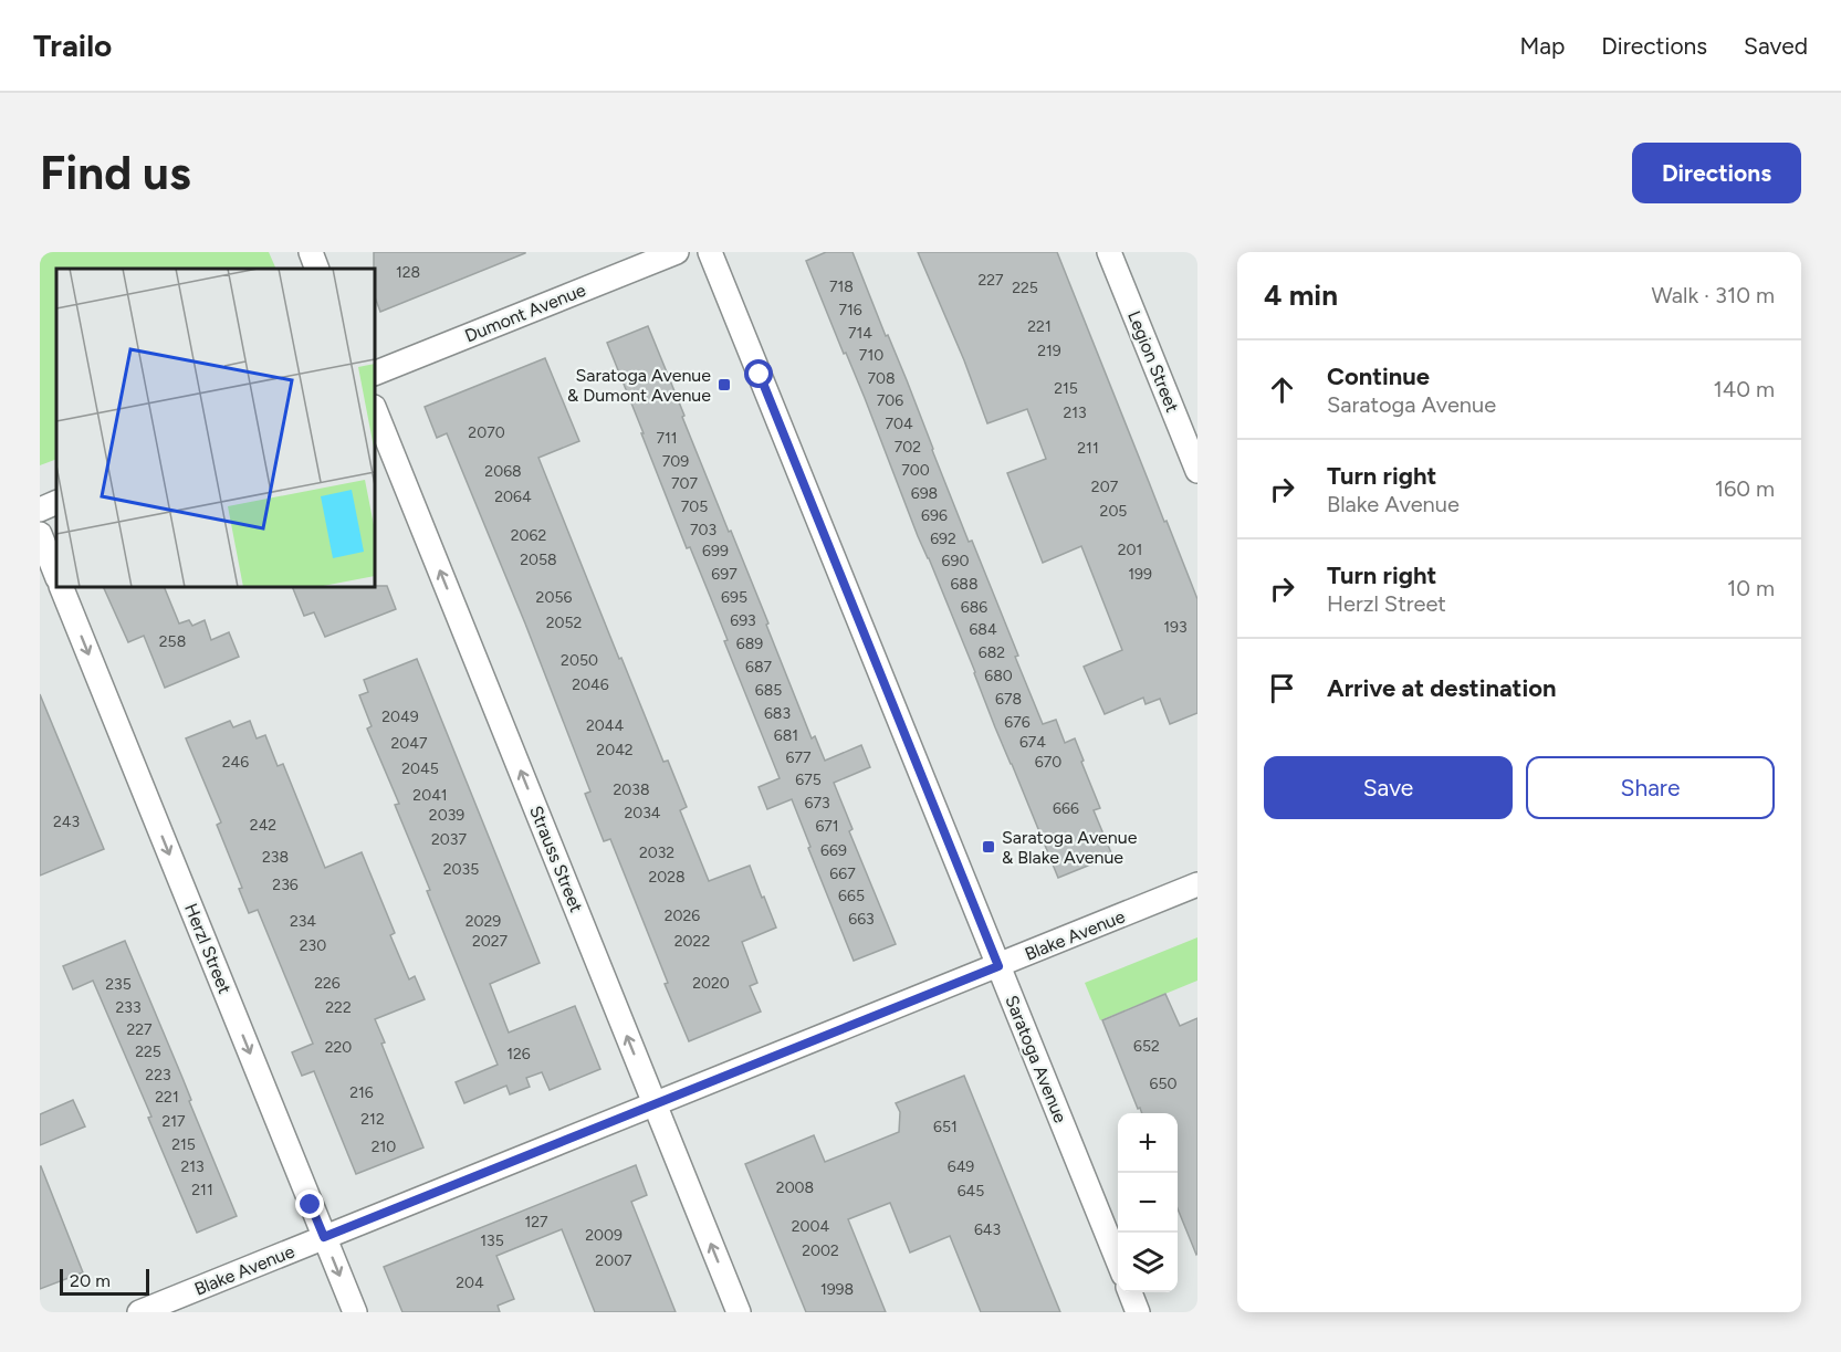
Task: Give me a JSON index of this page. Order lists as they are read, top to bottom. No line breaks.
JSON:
{"streets":{"street":["Dumont Avenue","Legion Street","Strauss Street","Blake Avenue","Herzl Street","Saratoga Avenue"]},"crossings":[["Strauss Street","Blake Avenue"],["Blake Avenue","Herzl Street"],["Blake Avenue","Saratoga Avenue"]],"one_way":["Strauss Street","Herzl Street"],"places":{"transit":["Saratoga Avenue & Dumont Avenue","Saratoga Avenue & Blake Avenue"]},"house_numbers":["128","227","718","225","716","221","714","219","710","708","215","706","213","704","2070","711","702","211","709","700","2068","707","207","698","2064","705","205","696","703","2062","692","201","699","2058","690","697","199","688","2056","695","686","693","2052","193","684","258","689","682","2050","687","680","2046","685","678","683","2049","676","2044","681","674","2047","2042","677","246","670","2045","675","2038","2041","673","666","2034","2039","243","242","671","2037","669","2032","238","2035","667","2028","236","665","2026","663","234","2029","2027","2022","230","226","2020","235","233","222","227","652","220","225","126","223","650","216","221","212","217","651","215","210","213","649","2008","211","645","127","2004","643","2009","135","2002","2007","204","1998"],"scale_bar":"20 m","page":{"header":"Trailo","nav":["Map","Directions","Saved"],"buttons":["Directions",["Save","Share"]],"title":"Find us","heading":["4 min","Walk · 310 m"],"list":[["Continue","Saratoga Avenue","140 m"],["Turn right","Blake Avenue","160 m"],["Turn right","Herzl Street","10 m"],"Arrive at destination"],"map_buttons":["+","−"],"scale":"20 m"}}
